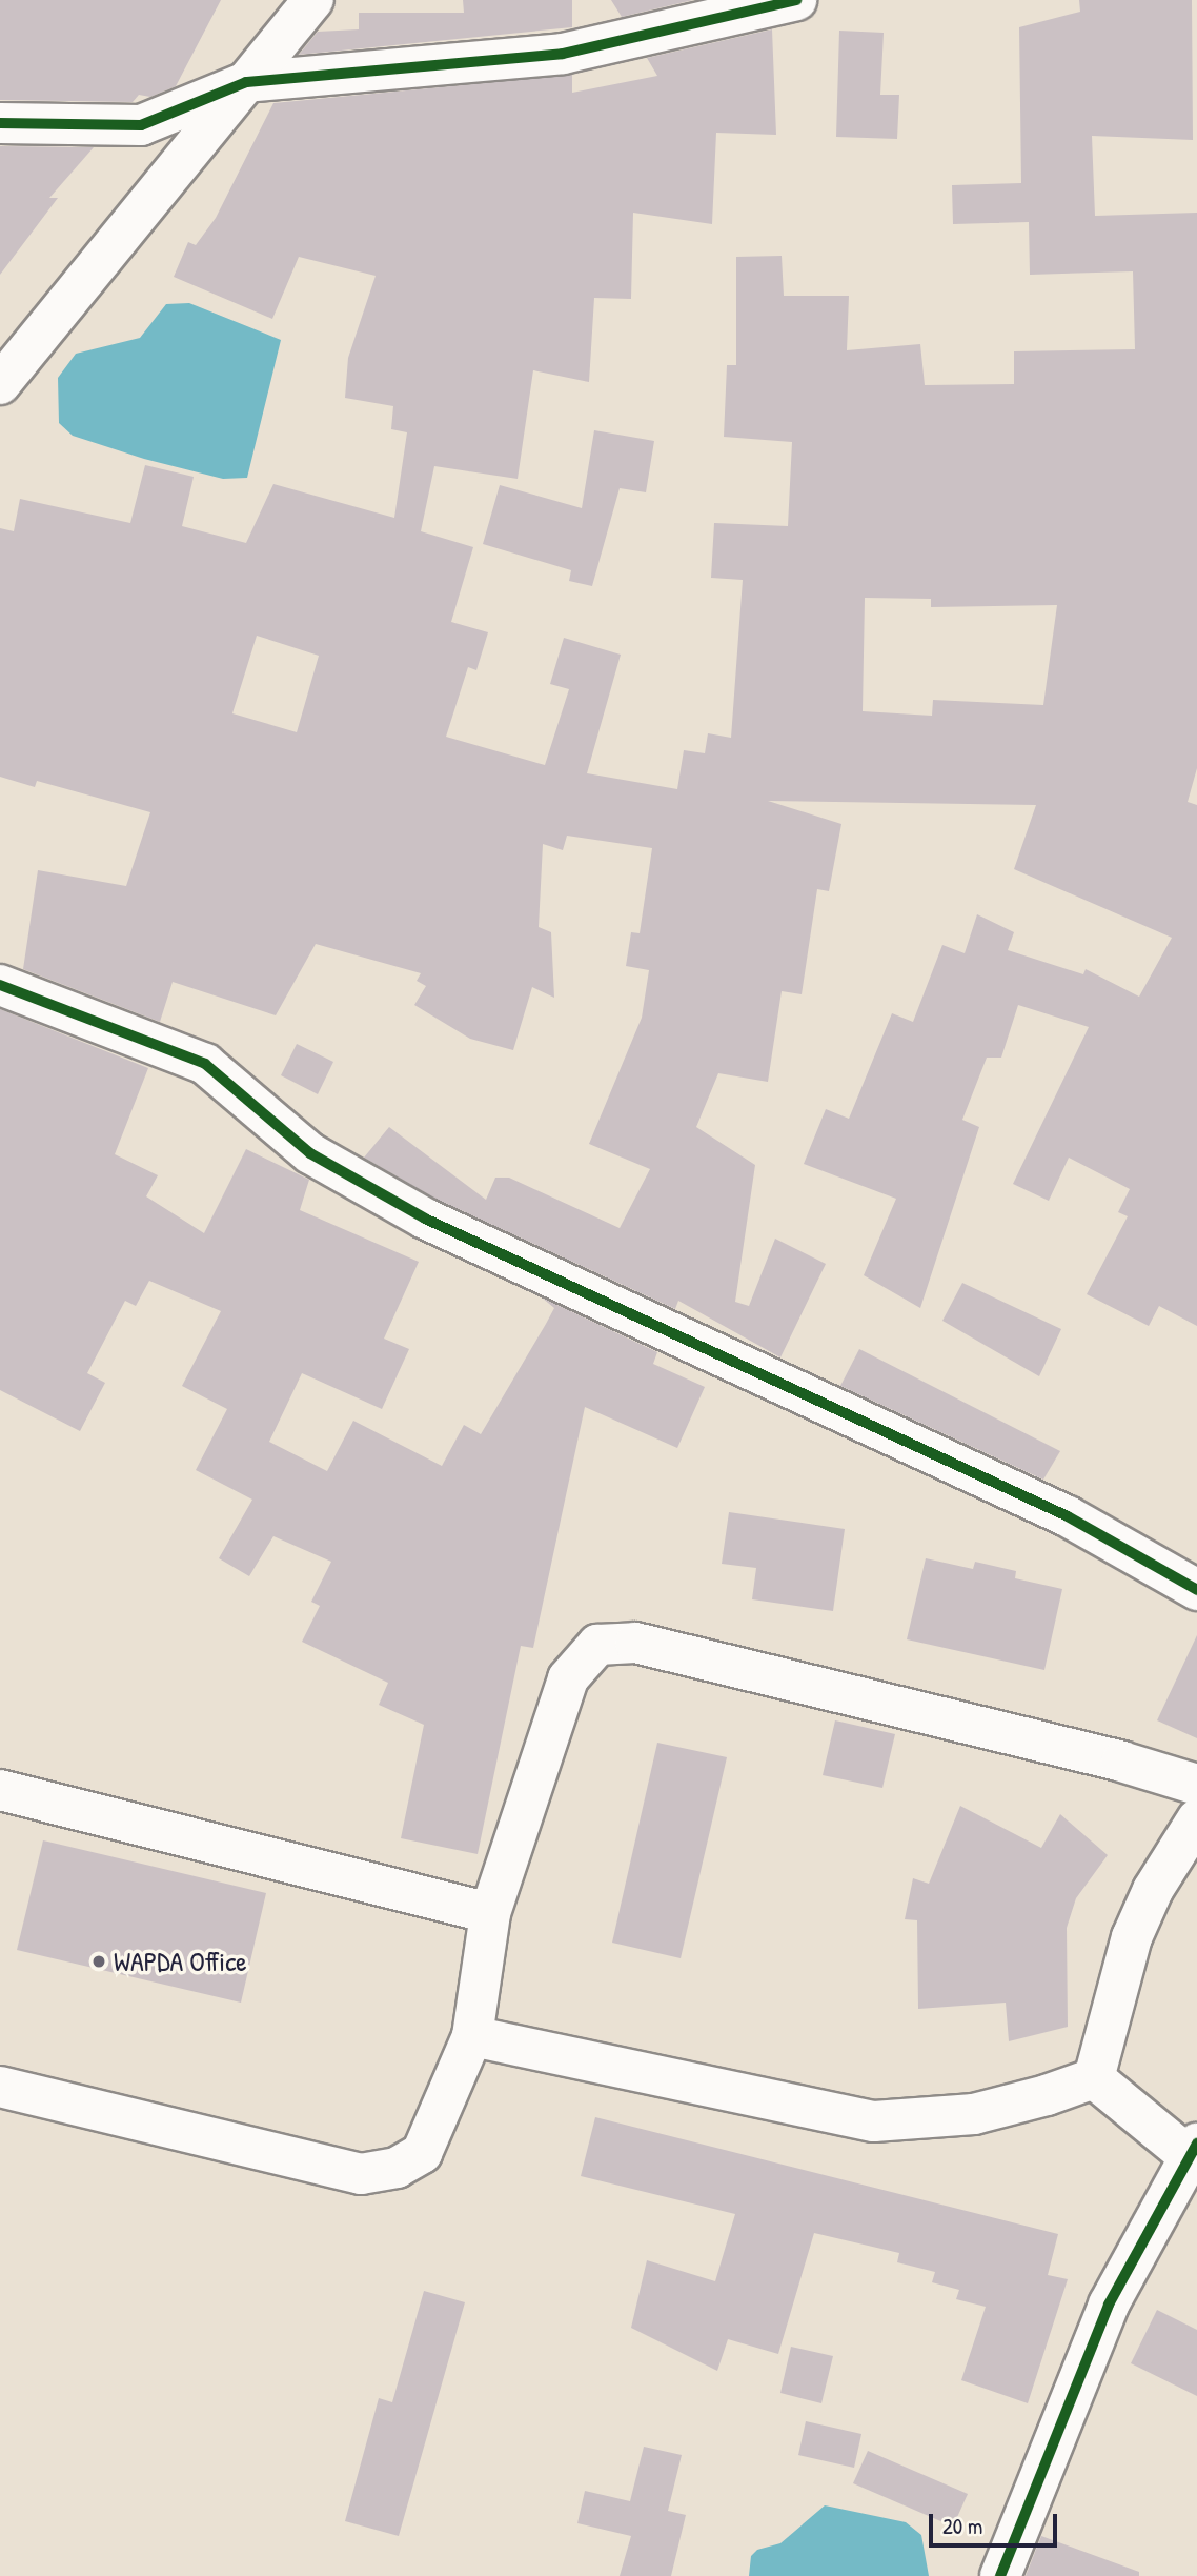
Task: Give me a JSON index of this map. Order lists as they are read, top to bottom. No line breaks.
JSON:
{"places":["WAPDA Office"],"scale_bar":"20 m"}
